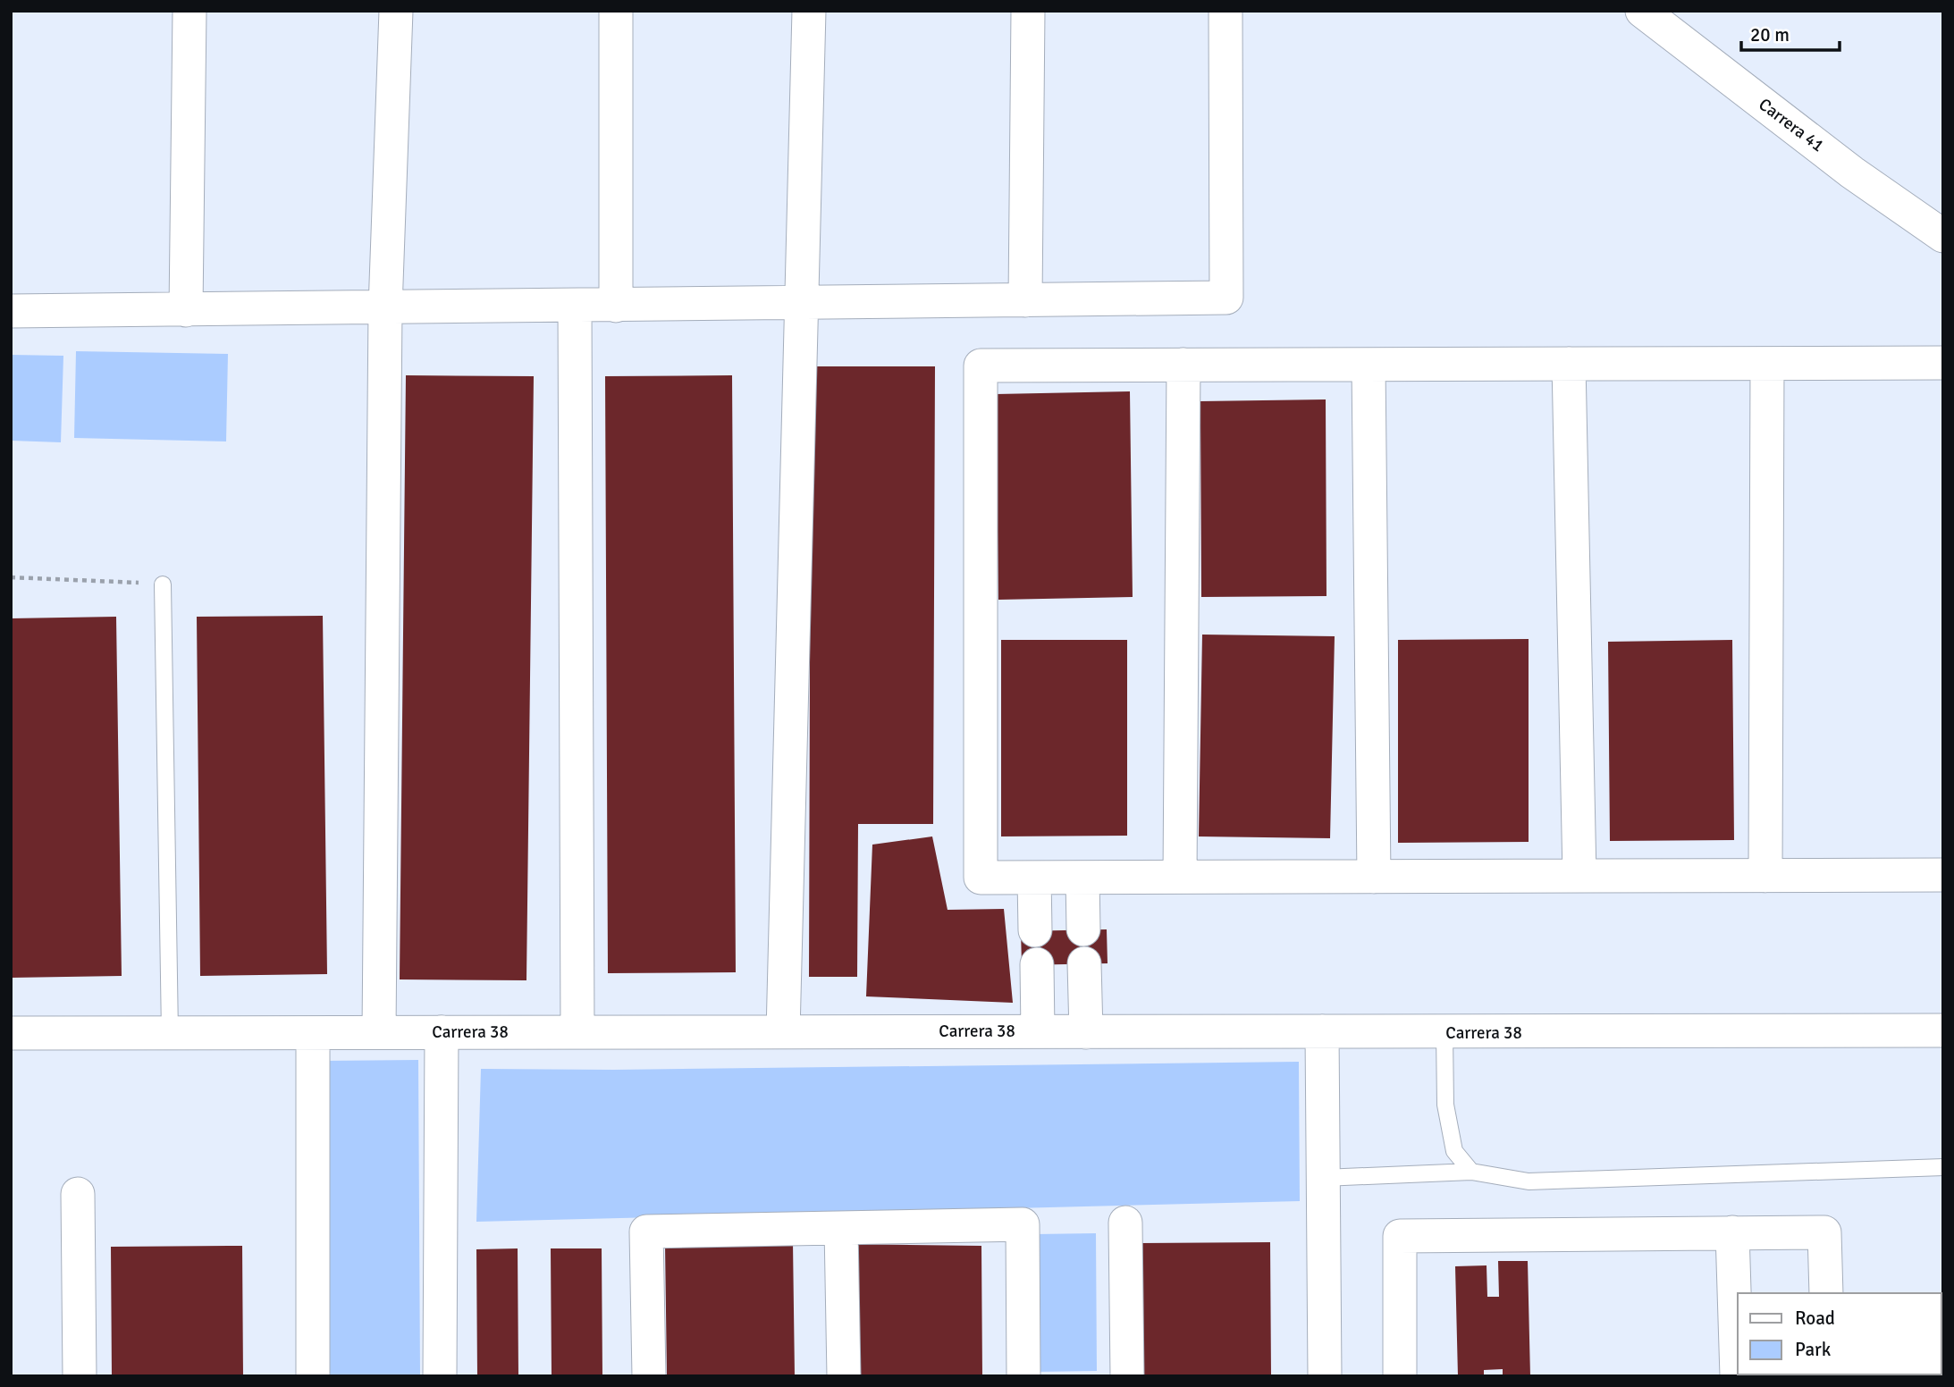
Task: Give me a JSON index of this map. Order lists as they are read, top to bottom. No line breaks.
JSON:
{"streets":{"street":["Carrera 41","Carrera 38"]},"legend":["Road","Park"],"scale_bar":"20 m"}
